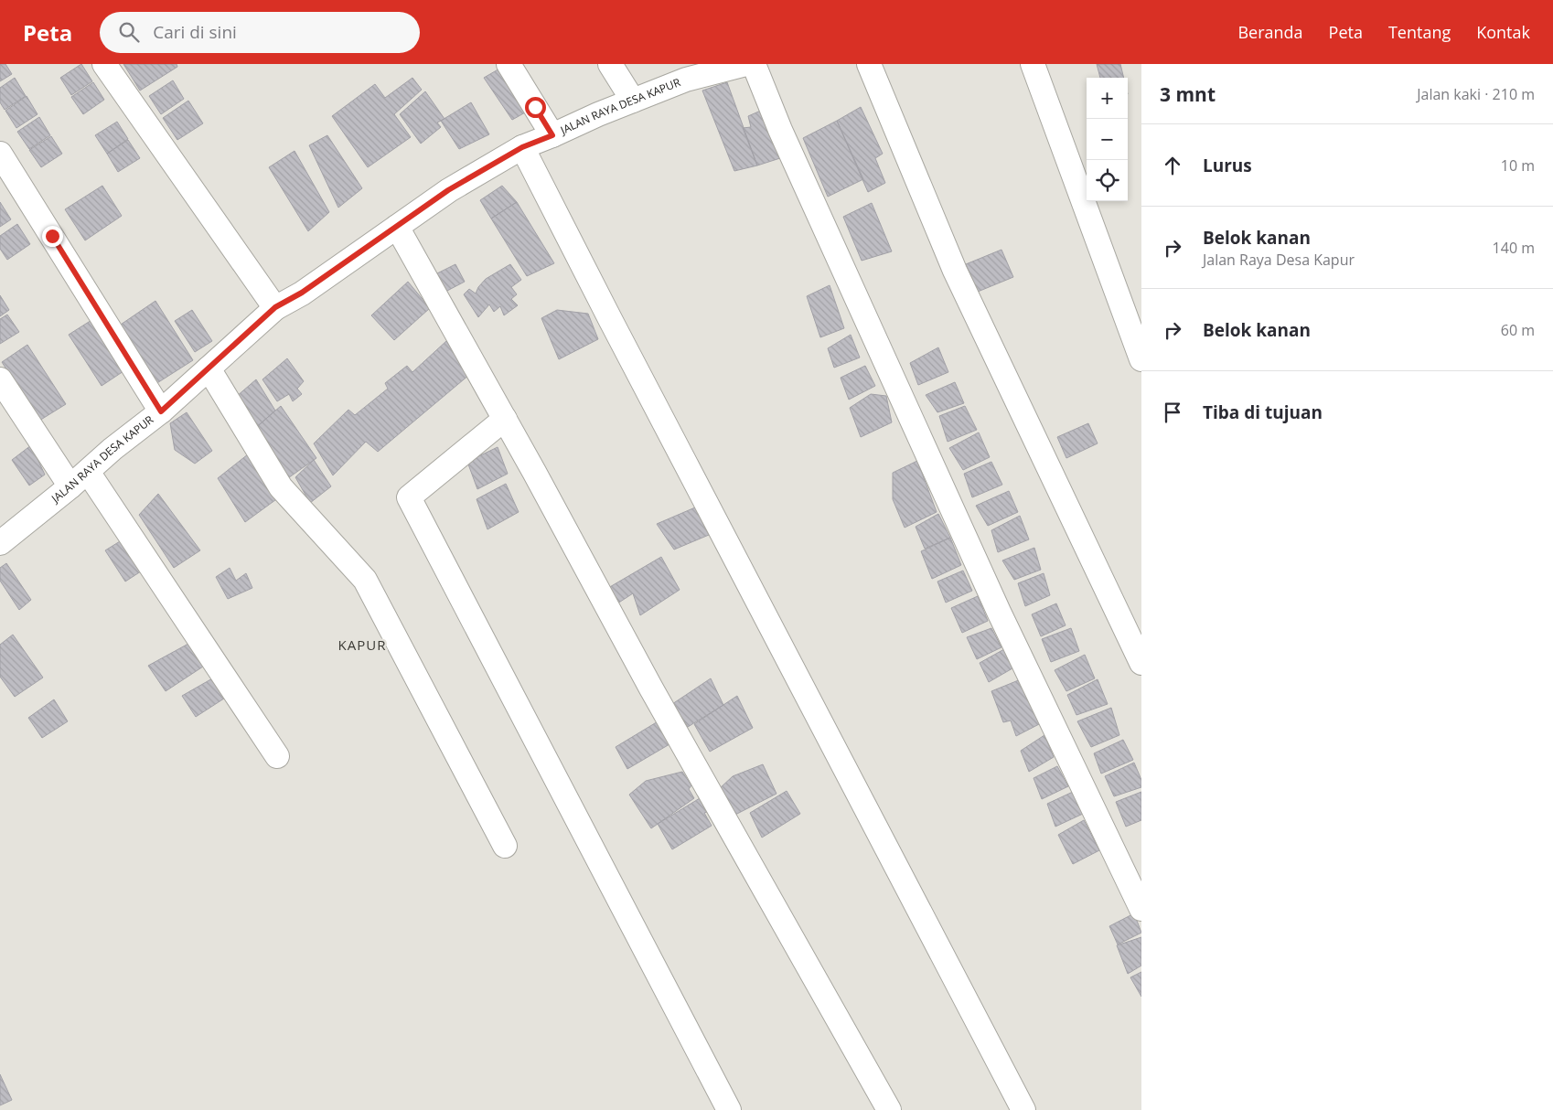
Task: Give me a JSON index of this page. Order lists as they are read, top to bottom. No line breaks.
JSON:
{"streets":{"street":["JALAN RAYA DESA KAPUR"]},"districts":["KAPUR"],"page":{"header":"Peta","search":"Cari di sini","nav":["Beranda","Peta","Tentang","Kontak"],"heading":["3 mnt","Jalan kaki · 210 m"],"map_buttons":["+","−"],"list":[["Lurus","10 m"],["Belok kanan","Jalan Raya Desa Kapur","140 m"],["Belok kanan","60 m"],"Tiba di tujuan"]}}
